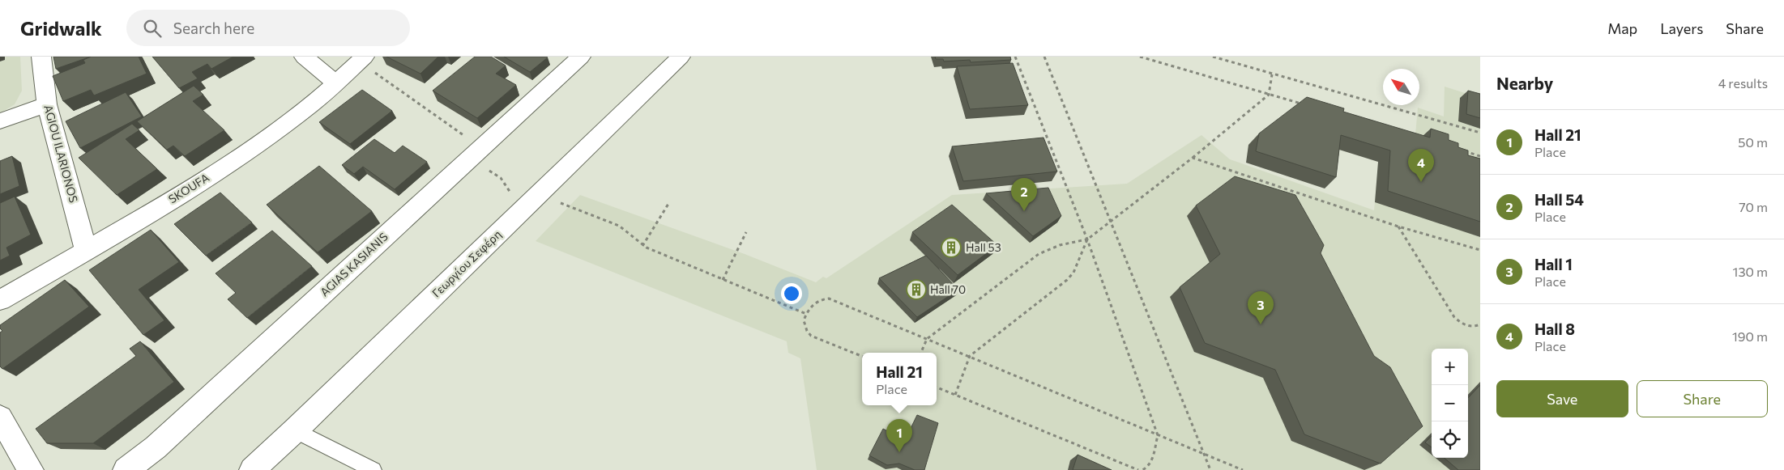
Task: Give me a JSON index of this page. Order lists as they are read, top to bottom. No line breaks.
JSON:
{"streets":{"street":["AGIOU ILARIONOS","SKOUFA","Γεωργίου Σεφέρη","AGIAS KASIANIS"]},"crossings":[["AGIOU ILARIONOS","SKOUFA"]],"places":{"building":["Hall 53","Hall 70"]},"north":"top left","page":{"header":"Gridwalk","search":"Search here","nav":["Map","Layers","Share"],"heading":["Nearby","4 results"],"list":[{"mark":"1","name":"Hall 21","note":"Place","value":"50 m"},{"mark":"2","name":"Hall 54","note":"Place","value":"70 m"},{"mark":"3","name":"Hall 1","note":"Place","value":"130 m"},{"mark":"4","name":"Hall 8","note":"Place","value":"190 m"}],"pins":["4","2","3","1"],"map_buttons":["+","−"],"popup":["Hall 21","Place"],"buttons":["Save","Share"]}}
